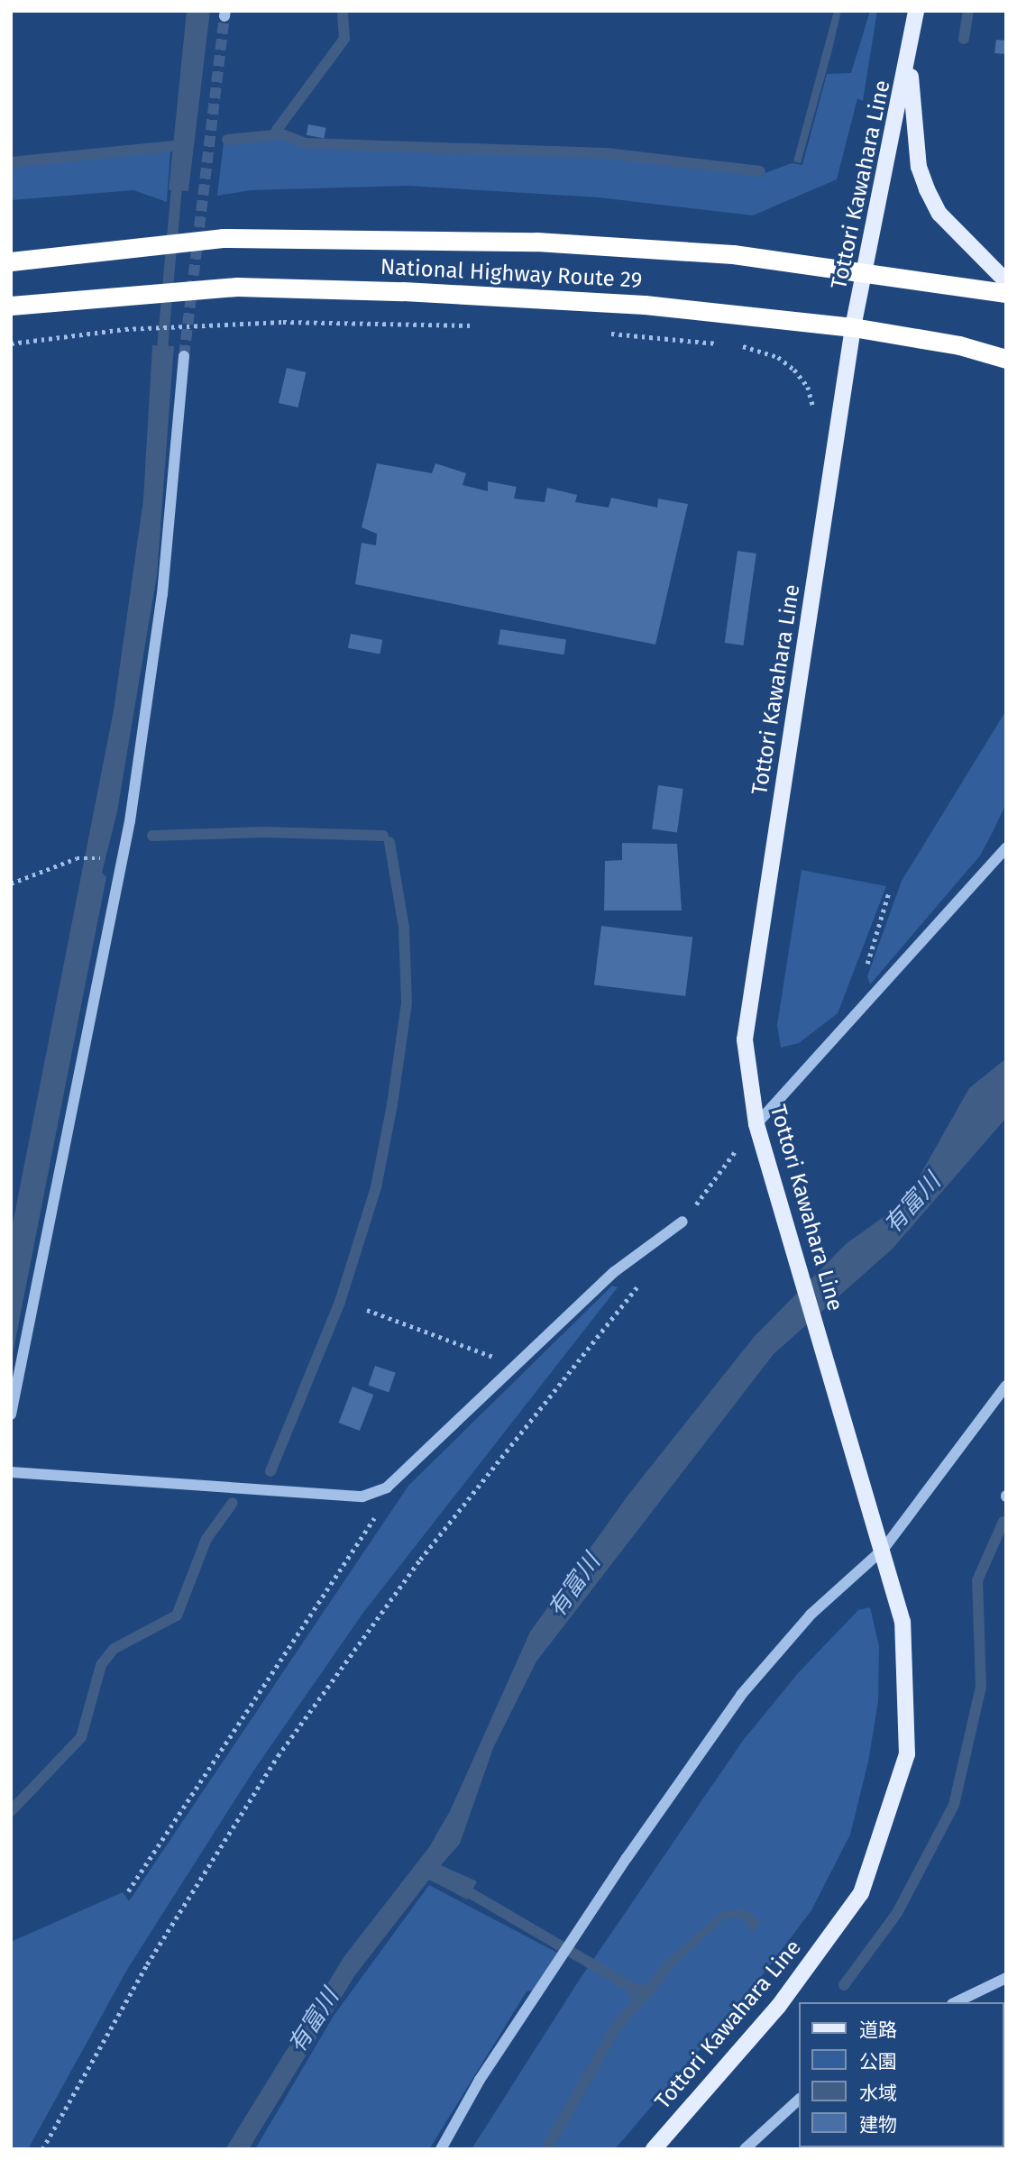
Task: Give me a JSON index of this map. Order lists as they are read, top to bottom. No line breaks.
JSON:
{"streets":{"highway":["National Highway Route 29"],"main road":["Tottori Kawahara Line"]},"crossings":[["Tottori Kawahara Line","National Highway Route 29"]],"water":["有富川"],"legend":["道路","公園","水域","建物"]}
